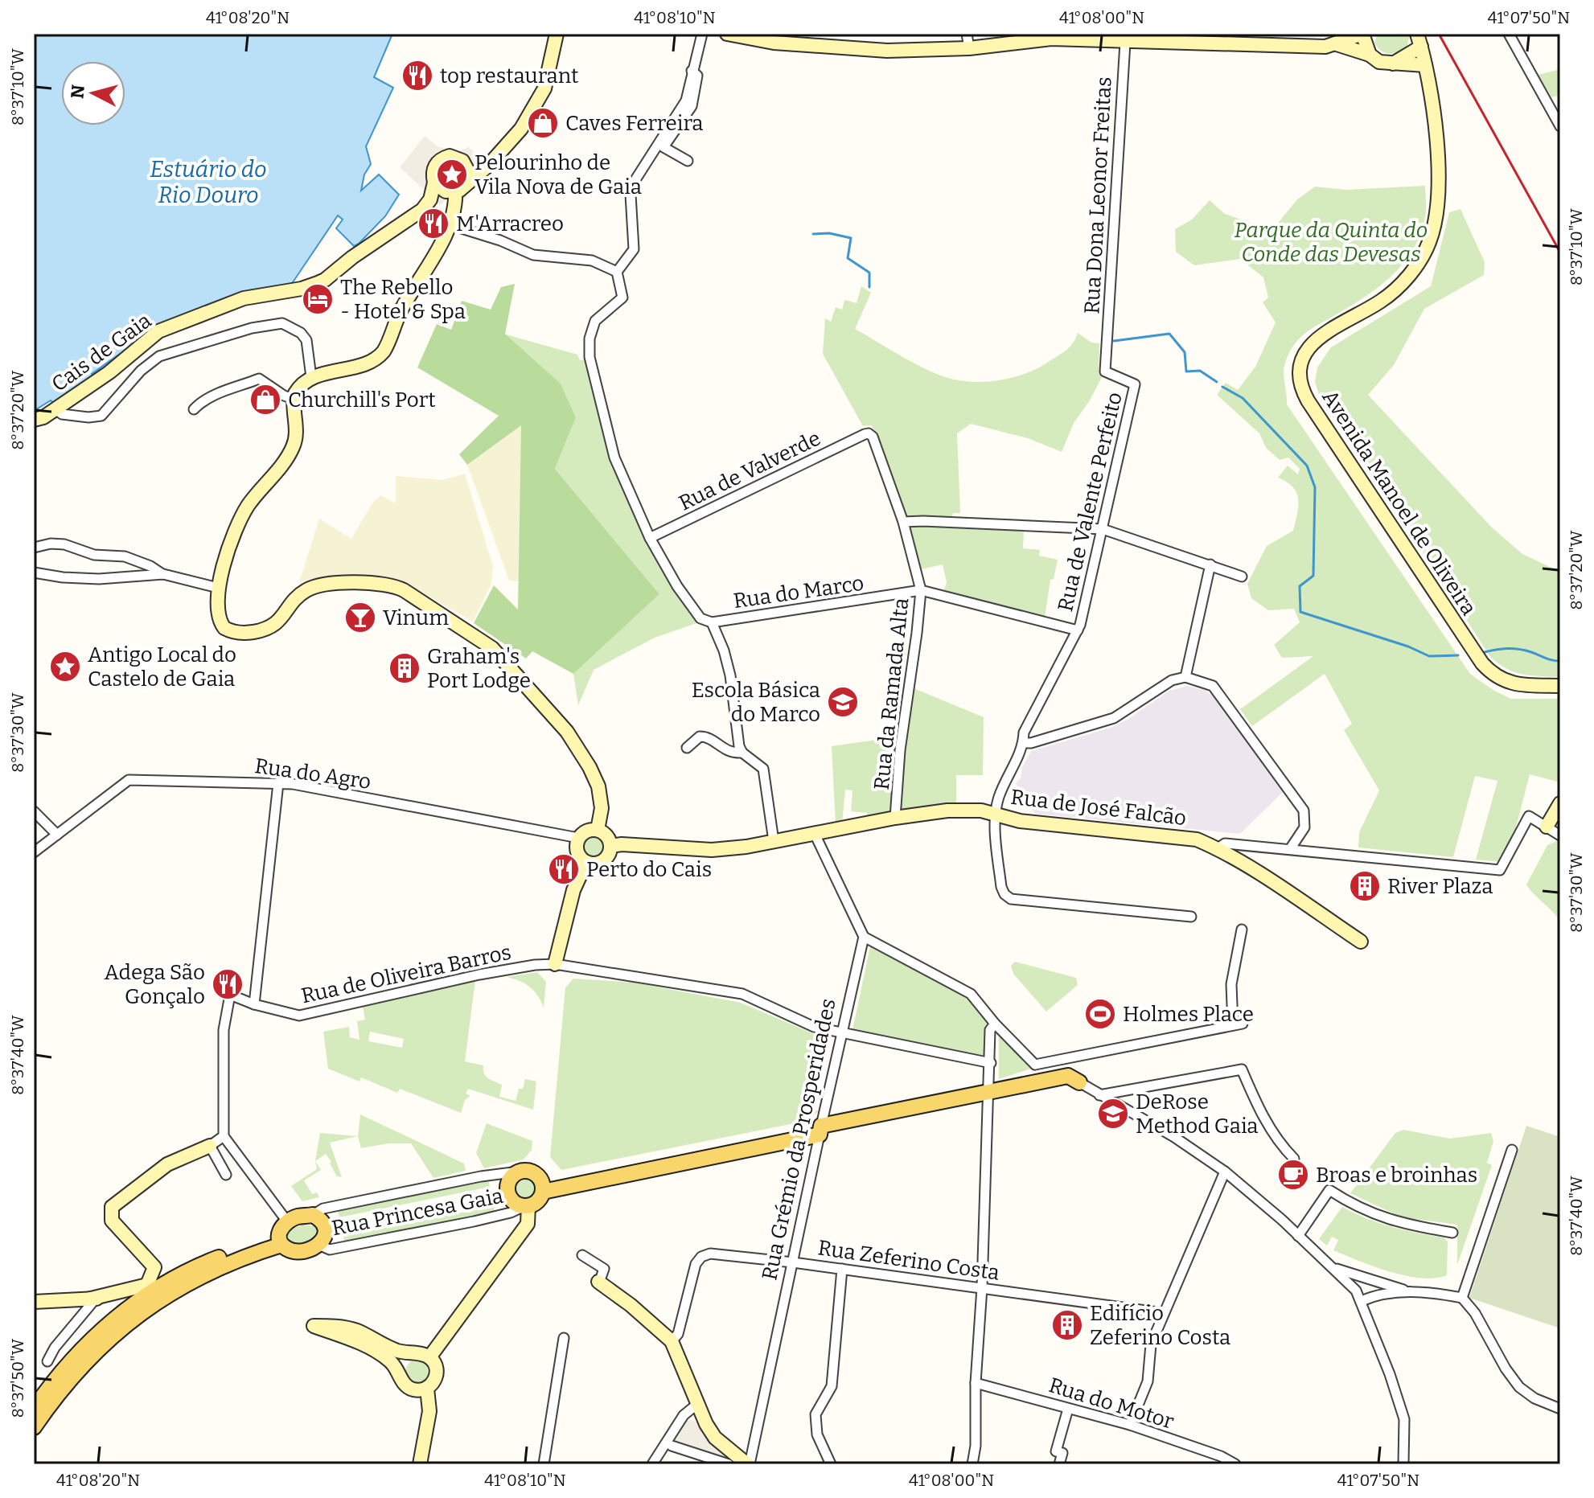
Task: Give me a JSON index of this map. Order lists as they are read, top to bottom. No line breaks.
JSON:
{"streets":{"street":["Rua Dona Leonor Freitas","Cais de Gaia","Rua de Valverde","Rua de Valente Perfeito","Avenida Manoel de Oliveira","Rua do Marco","Rua da Ramada Alta","Rua do Agro","Rua de José Falcão","Rua de Oliveira Barros","Rua Grémio da Prosperidades","Rua Princesa Gaia","Rua Zeferino Costa","Rua do Motor"]},"crossings":[["Rua Dona Leonor Freitas","Rua de Valente Perfeito"],["Rua de Valverde","Rua da Ramada Alta"],["Rua de Valente Perfeito","Rua do Marco"],["Rua de Valente Perfeito","Rua de José Falcão"],["Rua do Marco","Rua da Ramada Alta"],["Rua da Ramada Alta","Rua de José Falcão"],["Rua do Agro","Rua de José Falcão"],["Rua de Oliveira Barros","Rua Grémio da Prosperidades"],["Rua Grémio da Prosperidades","Rua Zeferino Costa"]],"water":["Estuário do Rio Douro"],"parks":["Parque da Quinta do Conde das Devesas"],"places":{"restaurant":["top restaurant","M'Arracreo","Perto do Cais","Adega São Gonçalo"],"shop":["Caves Ferreira","Churchill's Port"],"place":["Pelourinho de Vila Nova de Gaia","Antigo Local do Castelo de Gaia"],"hotel":["The Rebello - Hotel & Spa"],"bar":["Vinum"],"building":["Graham's Port Lodge","River Plaza","Edifício Zeferino Costa"],"school or university":["Escola Básica do Marco","DeRose Method Gaia"],"sports":["Holmes Place"],"cafe":["Broas e broinhas"]},"north":"left","coordinates":["41°08'20\"N","41°08'10\"N","41°08'00\"N","41°07'50\"N","8°37'10\"W","8°37'20\"W","8°37'30\"W","8°37'40\"W","8°37'50\"W"]}
